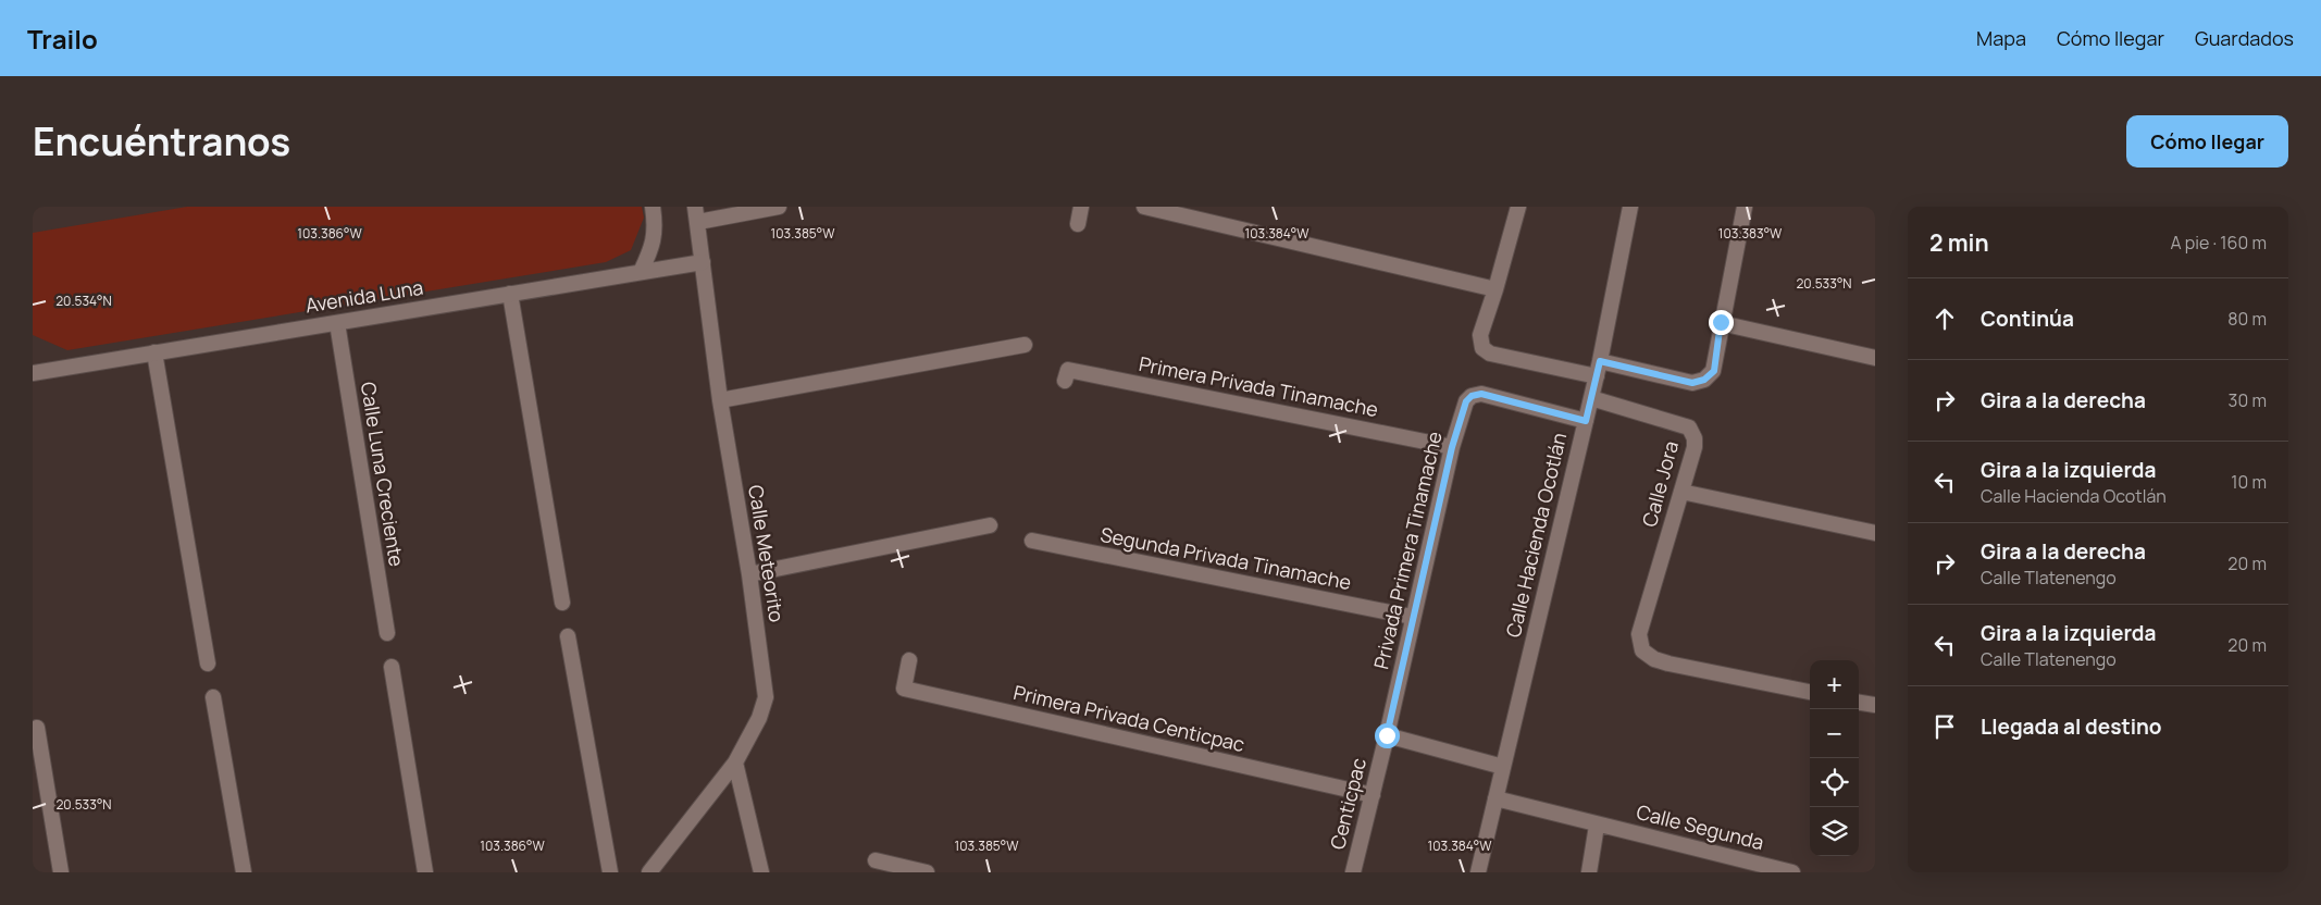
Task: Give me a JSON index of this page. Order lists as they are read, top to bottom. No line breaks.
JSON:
{"streets":{"street":["Avenida Luna","Primera Privada Tinamache","Calle Luna Creciente","Calle Jora","Calle Hacienda Ocotlán","Privada Primera Tinamache","Calle Meteorito","Segunda Privada Tinamache","Primera Privada Centicpac","Centicpac","Calle Segunda"]},"crossings":[["Avenida Luna","Calle Luna Creciente"],["Avenida Luna","Calle Meteorito"],["Primera Privada Tinamache","Privada Primera Tinamache"],["Calle Jora","Calle Hacienda Ocotlán"],["Calle Hacienda Ocotlán","Privada Primera Tinamache"],["Calle Hacienda Ocotlán","Calle Segunda"],["Privada Primera Tinamache","Segunda Privada Tinamache"],["Privada Primera Tinamache","Centicpac"],["Primera Privada Centicpac","Centicpac"]],"page":{"header":"Trailo","nav":["Mapa","Cómo llegar","Guardados"],"title":"Encuéntranos","buttons":"Cómo llegar","heading":["2 min","A pie · 160 m"],"list":[["Continúa","80 m"],["Gira a la derecha","30 m"],["Gira a la izquierda","Calle Hacienda Ocotlán","10 m"],["Gira a la derecha","Calle Tlatenengo","20 m"],["Gira a la izquierda","Calle Tlatenengo","20 m"],"Llegada al destino"],"map_buttons":["+","−"]},"coordinates":["103.386°W","103.385°W","103.384°W","103.383°W","20.533°N","20.534°N"]}
